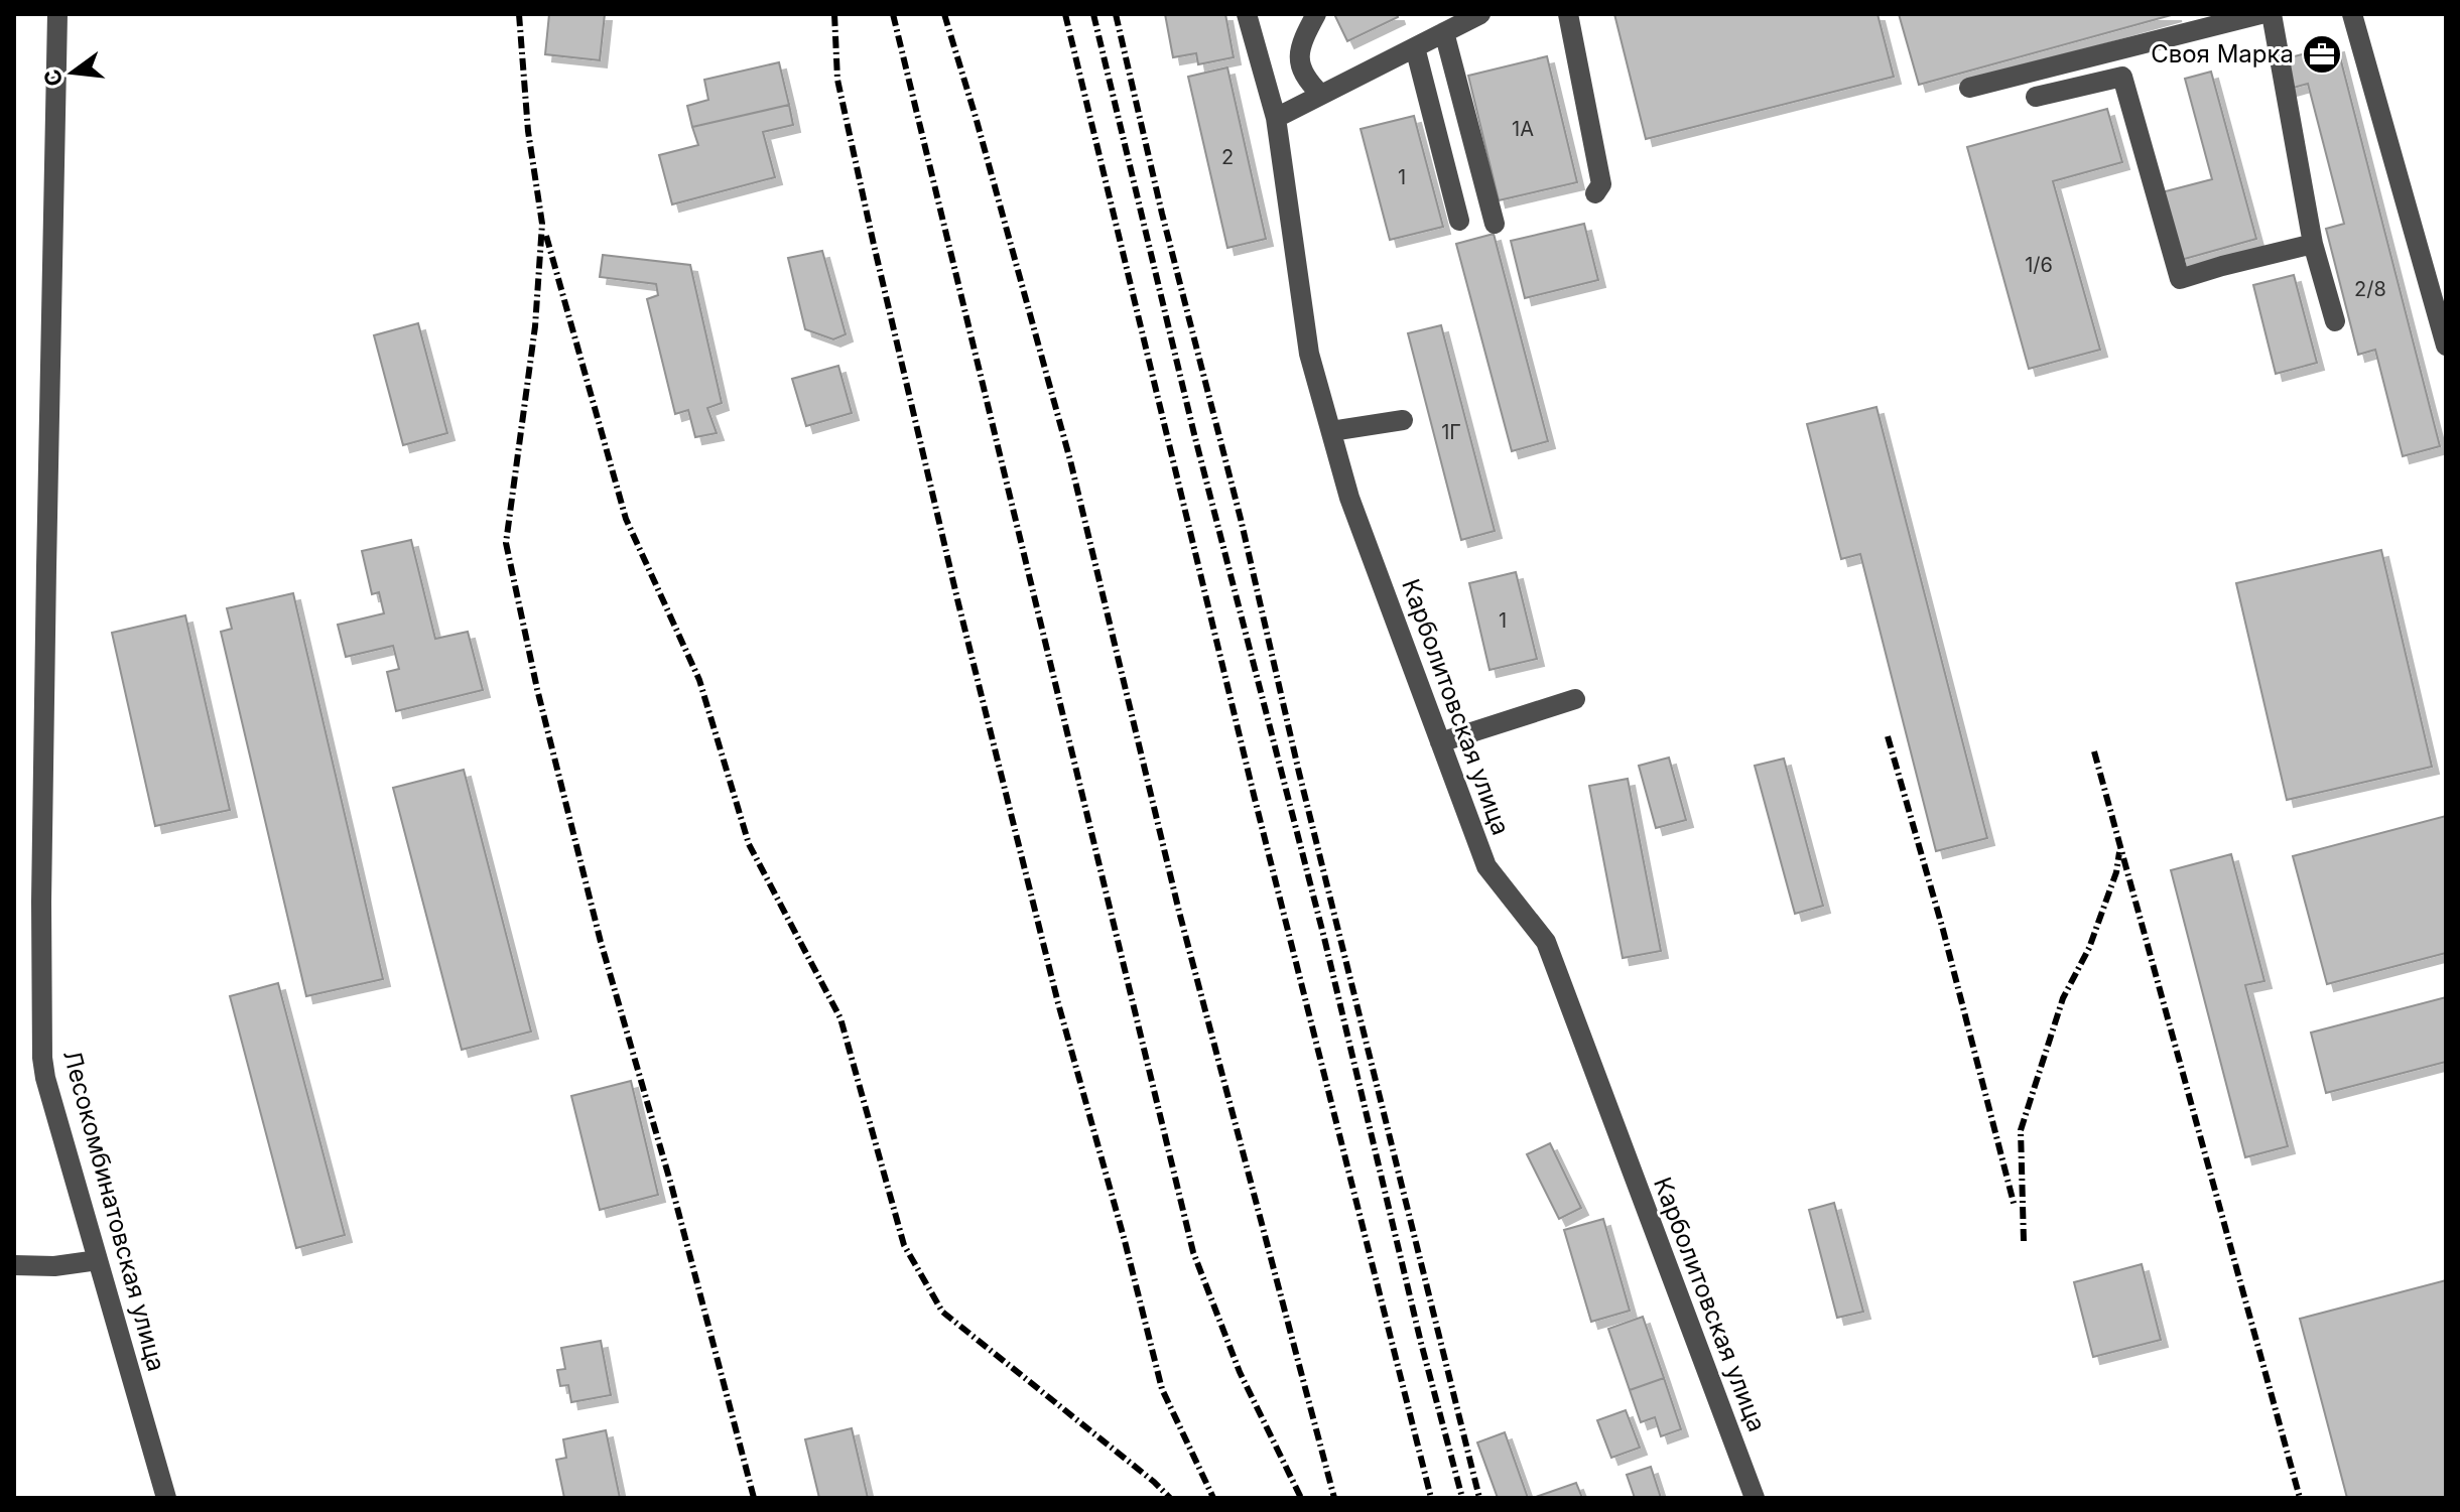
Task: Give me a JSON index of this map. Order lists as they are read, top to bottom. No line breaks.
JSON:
{"streets":{"street":["Карболитовская улица","Лесокомбинатовская улица"]},"places":{"office":["Своя Марка"]},"house_numbers":["1А","2","1","1/6","2/8","1Г","1"],"north":"left"}
